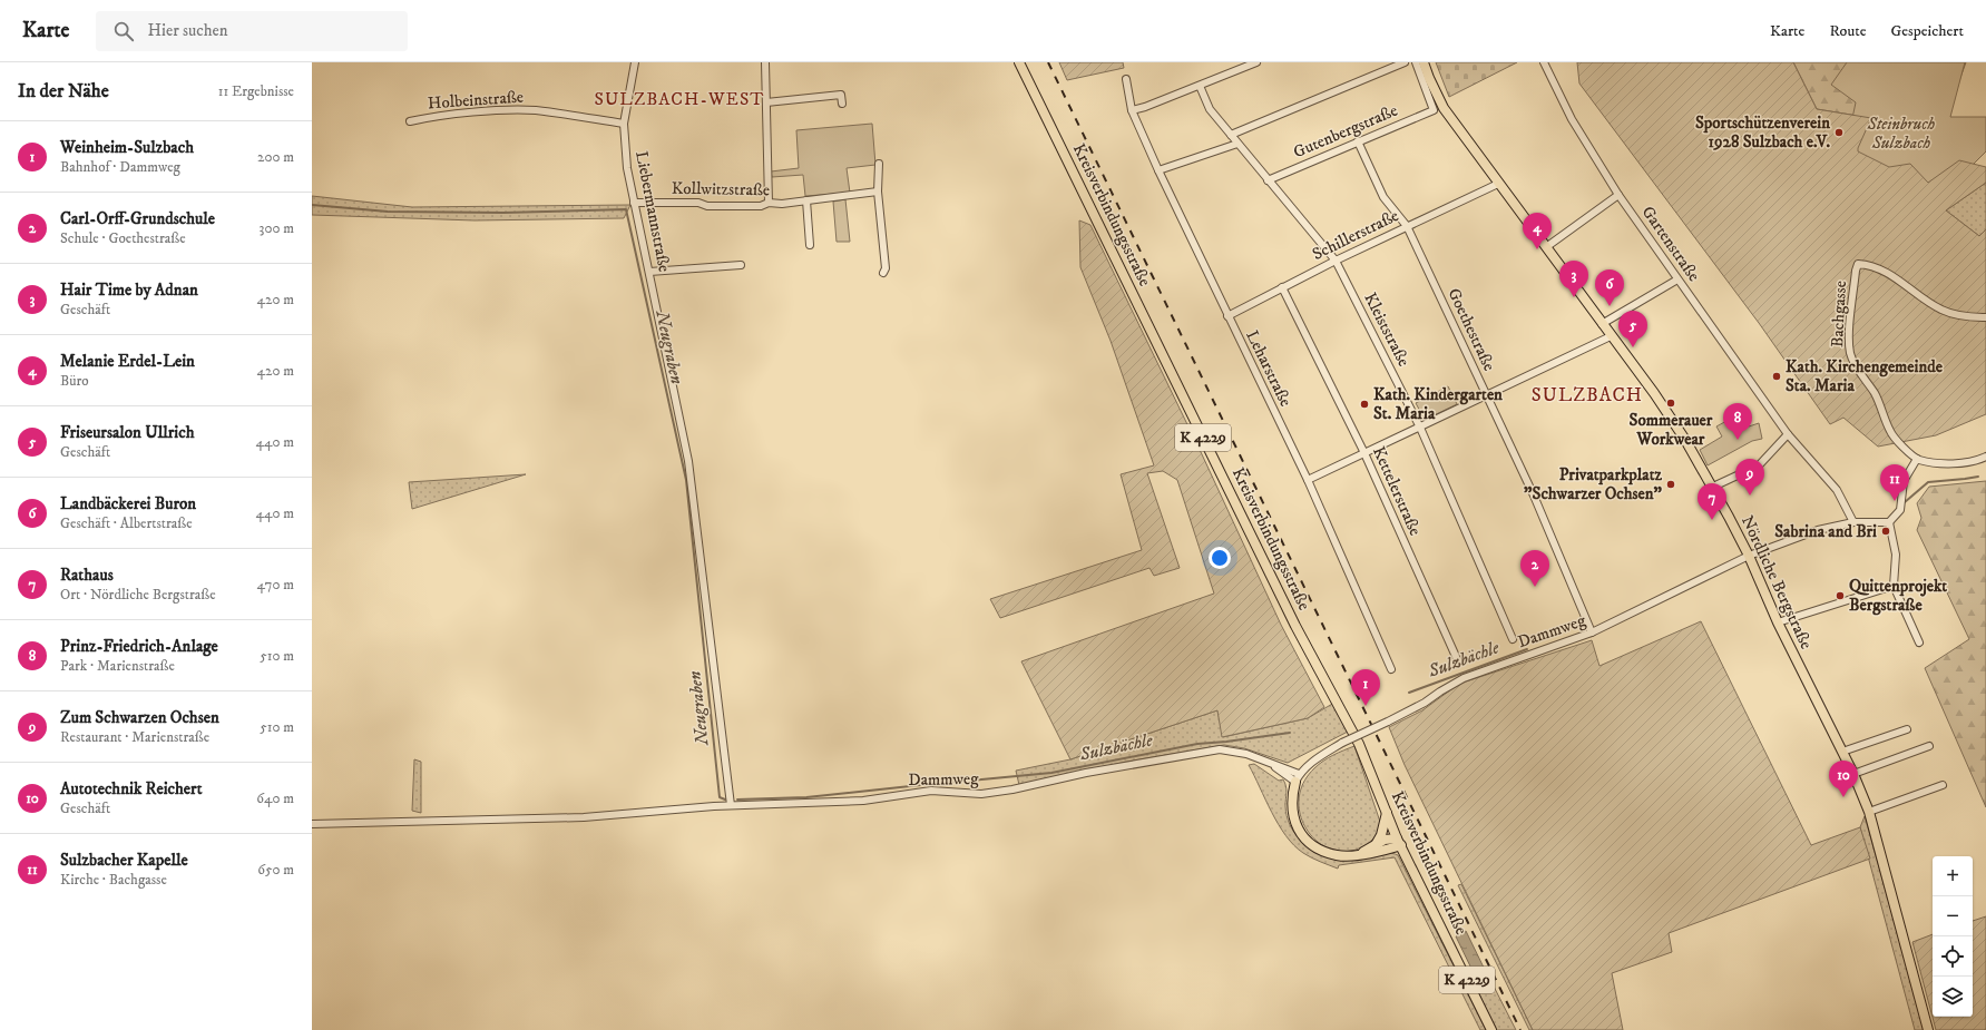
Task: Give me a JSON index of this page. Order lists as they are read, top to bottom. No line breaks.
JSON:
{"streets":{"main road":["Kreisverbindungsstraße","K 4229","Nördliche Bergstraße"],"street":["Holbeinstraße","Gutenbergstraße","Kollwitzstraße","Liebermannstraße","Schillerstraße","Gartenstraße","Bachgasse","Kleiststraße","Goethestraße","Leharstraße","Kettelerstraße","Dammweg"]},"crossings":[["Holbeinstraße","Liebermannstraße"],["Gutenbergstraße","Kleiststraße"],["Gutenbergstraße","Goethestraße"],["Kollwitzstraße","Liebermannstraße"],["Liebermannstraße","Dammweg"],["Schillerstraße","Kleiststraße"],["Schillerstraße","Goethestraße"],["Schillerstraße","Leharstraße"],["Schillerstraße","Kettelerstraße"],["Schillerstraße","Nördliche Bergstraße"],["Goethestraße","Dammweg"],["Nördliche Bergstraße","Dammweg"]],"districts":["SULZBACH-WEST","SULZBACH"],"water":["Neugraben","Sulzbächle"],"parks":["Steinbruch Sulzbach"],"places":["Sportschützenverein 1928 Sulzbach e.V.","Kath. Kirchengemeinde Sta. Maria","Sommerauer Workwear","Kath. Kindergarten St. Maria","Privatparkplatz \"Schwarzer Ochsen\"","Sabrina and Bri","Quittenprojekt Bergstraße"],"page":{"header":"Karte","search":"Hier suchen","nav":["Karte","Route","Gespeichert"],"heading":["In der Nähe","11 Ergebnisse"],"list":[{"mark":"1","name":"Weinheim-Sulzbach","note":"Bahnhof · Dammweg","value":"200 m"},{"mark":"2","name":"Carl-Orff-Grundschule","note":"Schule · Goethestraße","value":"300 m"},{"mark":"3","name":"Hair Time by Adnan","note":"Geschäft","value":"420 m"},{"mark":"4","name":"Melanie Erdel-Lein","note":"Büro","value":"420 m"},{"mark":"5","name":"Friseursalon Ullrich","note":"Geschäft","value":"440 m"},{"mark":"6","name":"Landbäckerei Buron","note":"Geschäft · Albertstraße","value":"440 m"},{"mark":"7","name":"Rathaus","note":"Ort · Nördliche Bergstraße","value":"470 m"},{"mark":"8","name":"Prinz-Friedrich-Anlage","note":"Park · Marienstraße","value":"510 m"},{"mark":"9","name":"Zum Schwarzen Ochsen","note":"Restaurant · Marienstraße","value":"510 m"},{"mark":"10","name":"Autotechnik Reichert","note":"Geschäft","value":"640 m"},{"mark":"11","name":"Sulzbacher Kapelle","note":"Kirche · Bachgasse","value":"650 m"}],"pins":["4","3","6","5","8","9","11","7","2","1","10"],"map_buttons":["+","−"]}}
